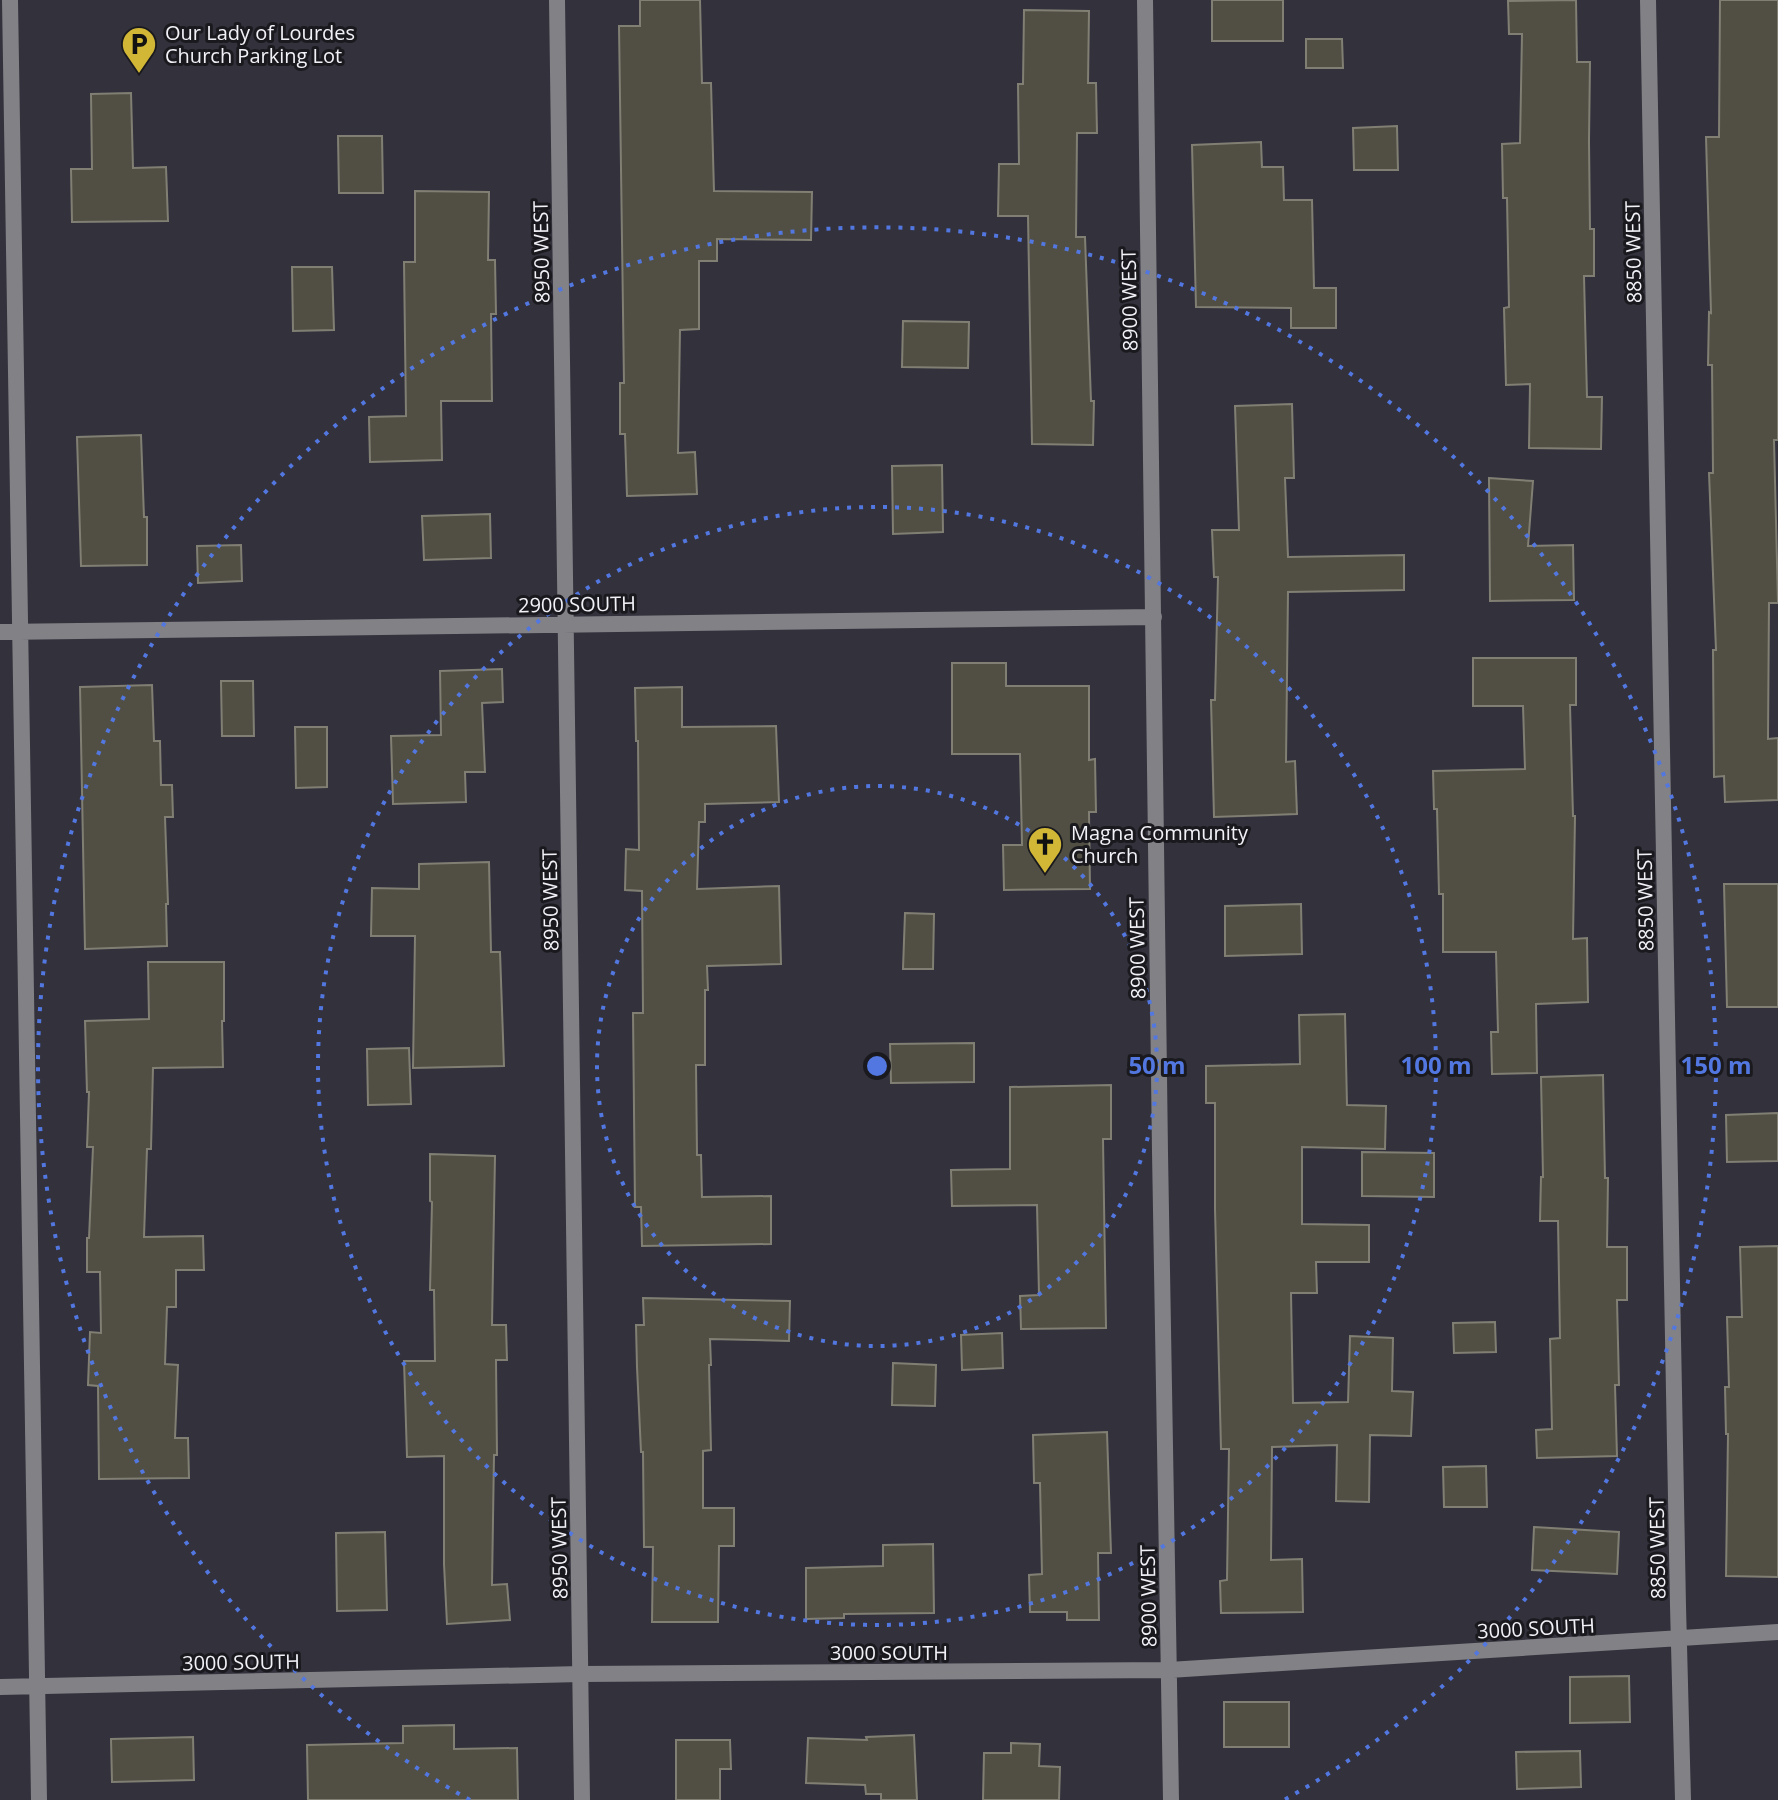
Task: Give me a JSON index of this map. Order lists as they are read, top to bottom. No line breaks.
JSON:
{"streets":{"street":["8950 WEST","8850 WEST","8900 WEST","2900 SOUTH","3000 SOUTH"]},"crossings":[["8950 WEST","2900 SOUTH"],["8950 WEST","3000 SOUTH"],["8850 WEST","3000 SOUTH"],["8900 WEST","2900 SOUTH"],["8900 WEST","3000 SOUTH"]],"places":{"parking":["Our Lady of Lourdes Church Parking Lot"],"church":["Magna Community Church"]},"rings":["50 m","100 m","150 m"]}
